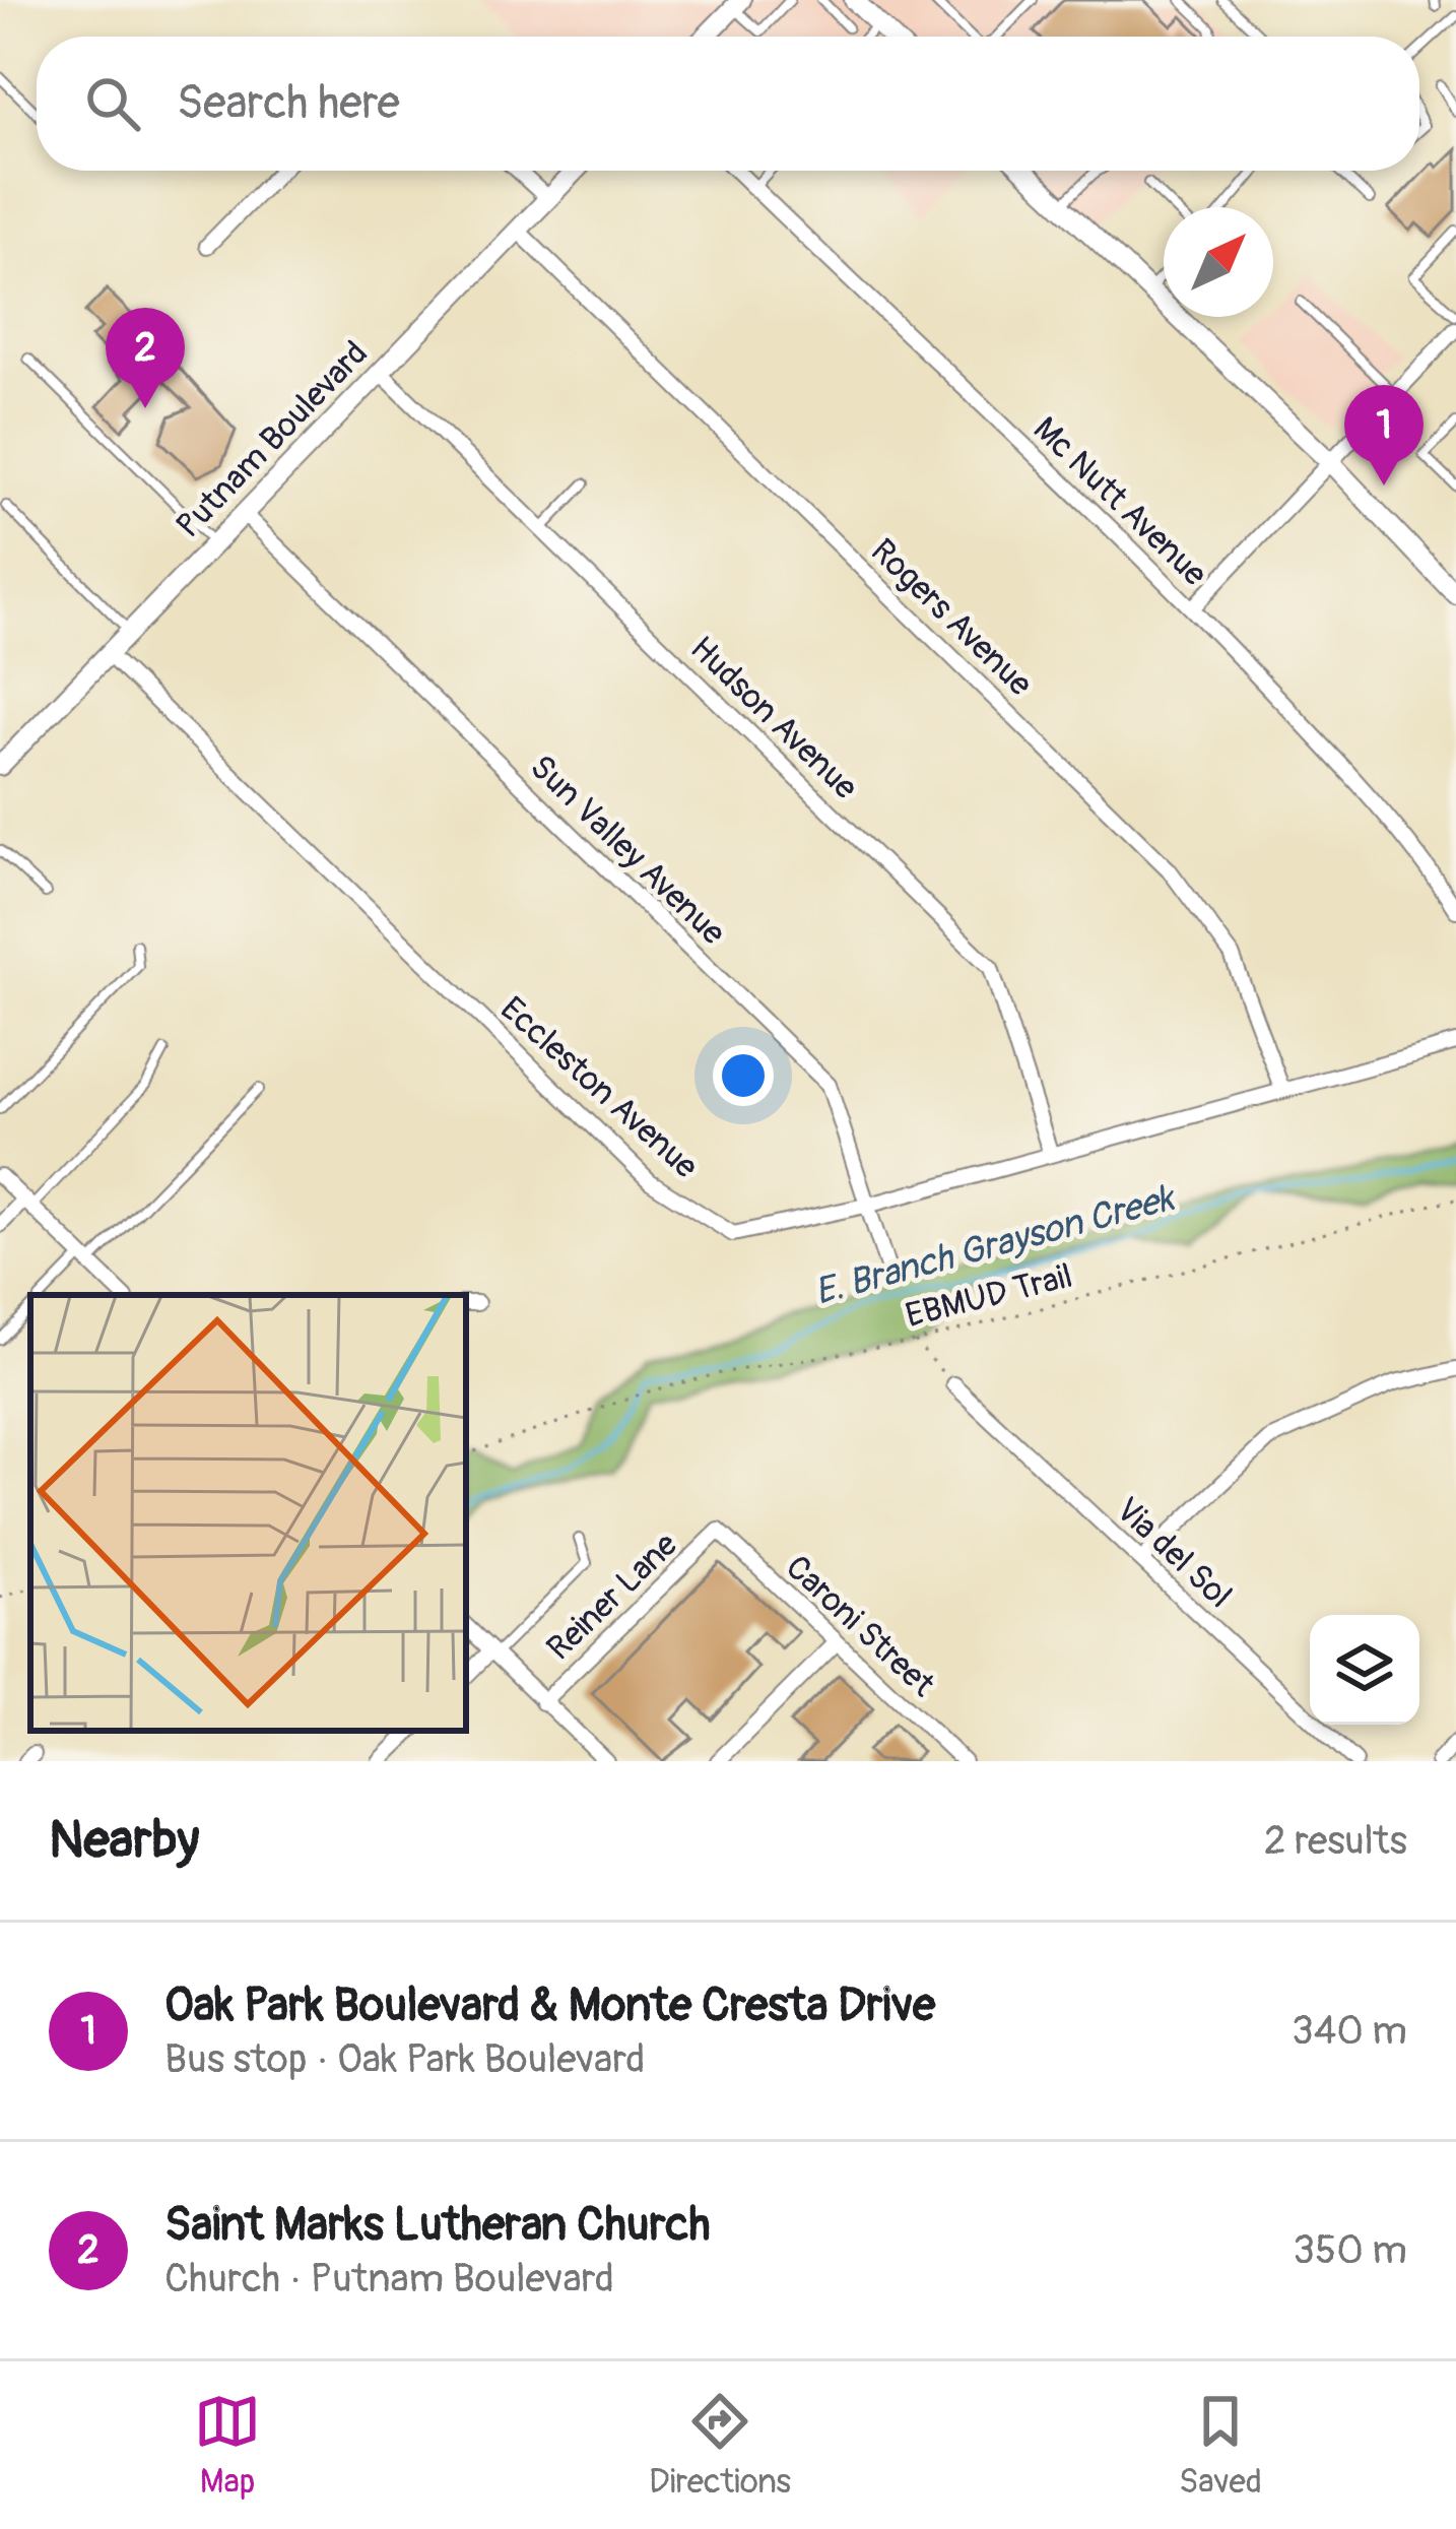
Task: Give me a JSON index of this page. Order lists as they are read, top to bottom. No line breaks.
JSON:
{"streets":{"street":["Putnam Boulevard","Mc Nutt Avenue","Rogers Avenue","Hudson Avenue","Sun Valley Avenue","Eccleston Avenue","Via del Sol","Reiner Lane","Caroni Street"],"path":["EBMUD Trail"]},"crossings":[["Putnam Boulevard","Rogers Avenue"],["Putnam Boulevard","Hudson Avenue"],["Putnam Boulevard","Sun Valley Avenue"],["Putnam Boulevard","Eccleston Avenue"],["Rogers Avenue","Eccleston Avenue"],["Hudson Avenue","Eccleston Avenue"],["Sun Valley Avenue","Eccleston Avenue"],["Reiner Lane","Caroni Street"]],"water":["E. Branch Grayson Creek"],"north":"top right","page":{"search":"Search here","pins":["2","1"],"heading":["Nearby","2 results"],"list":[{"mark":"1","name":"Oak Park Boulevard & Monte Cresta Drive","note":"Bus stop · Oak Park Boulevard","value":"340 m"},{"mark":"2","name":"Saint Marks Lutheran Church","note":"Church · Putnam Boulevard","value":"350 m"}],"nav":["Map","Directions","Saved"]}}
